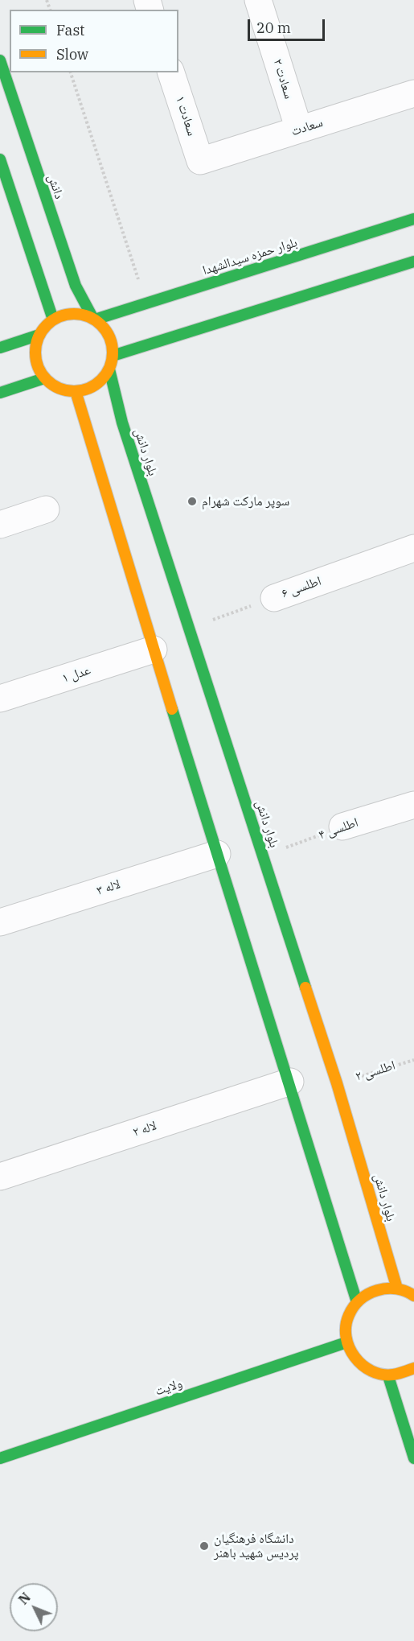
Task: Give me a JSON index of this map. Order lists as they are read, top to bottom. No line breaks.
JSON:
{"streets":{"street":["سعادت ۲","سعادت ۱","سعادت","دانش","بلوار حمزه سیدالشهدا","بلوار دانش","اطلسی ۶","عدل ۱","اطلسی ۴","لاله ۳","لاله ۲","ولایت"],"path":["اطلسی ۲"]},"crossings":[["سعادت ۲","سعادت"],["سعادت ۱","سعادت"],["دانش","بلوار حمزه سیدالشهدا"],["دانش","بلوار دانش"],["بلوار حمزه سیدالشهدا","بلوار دانش"],["بلوار دانش","اطلسی ۶"],["بلوار دانش","اطلسی ۴"],["بلوار دانش","اطلسی ۲"]],"places":["سوپر مارکت شهرام","دانشگاه فرهنگیان پردیس شهید باهنر"],"legend":["Fast","Slow"],"scale_bar":"20 m","north":"top left"}
